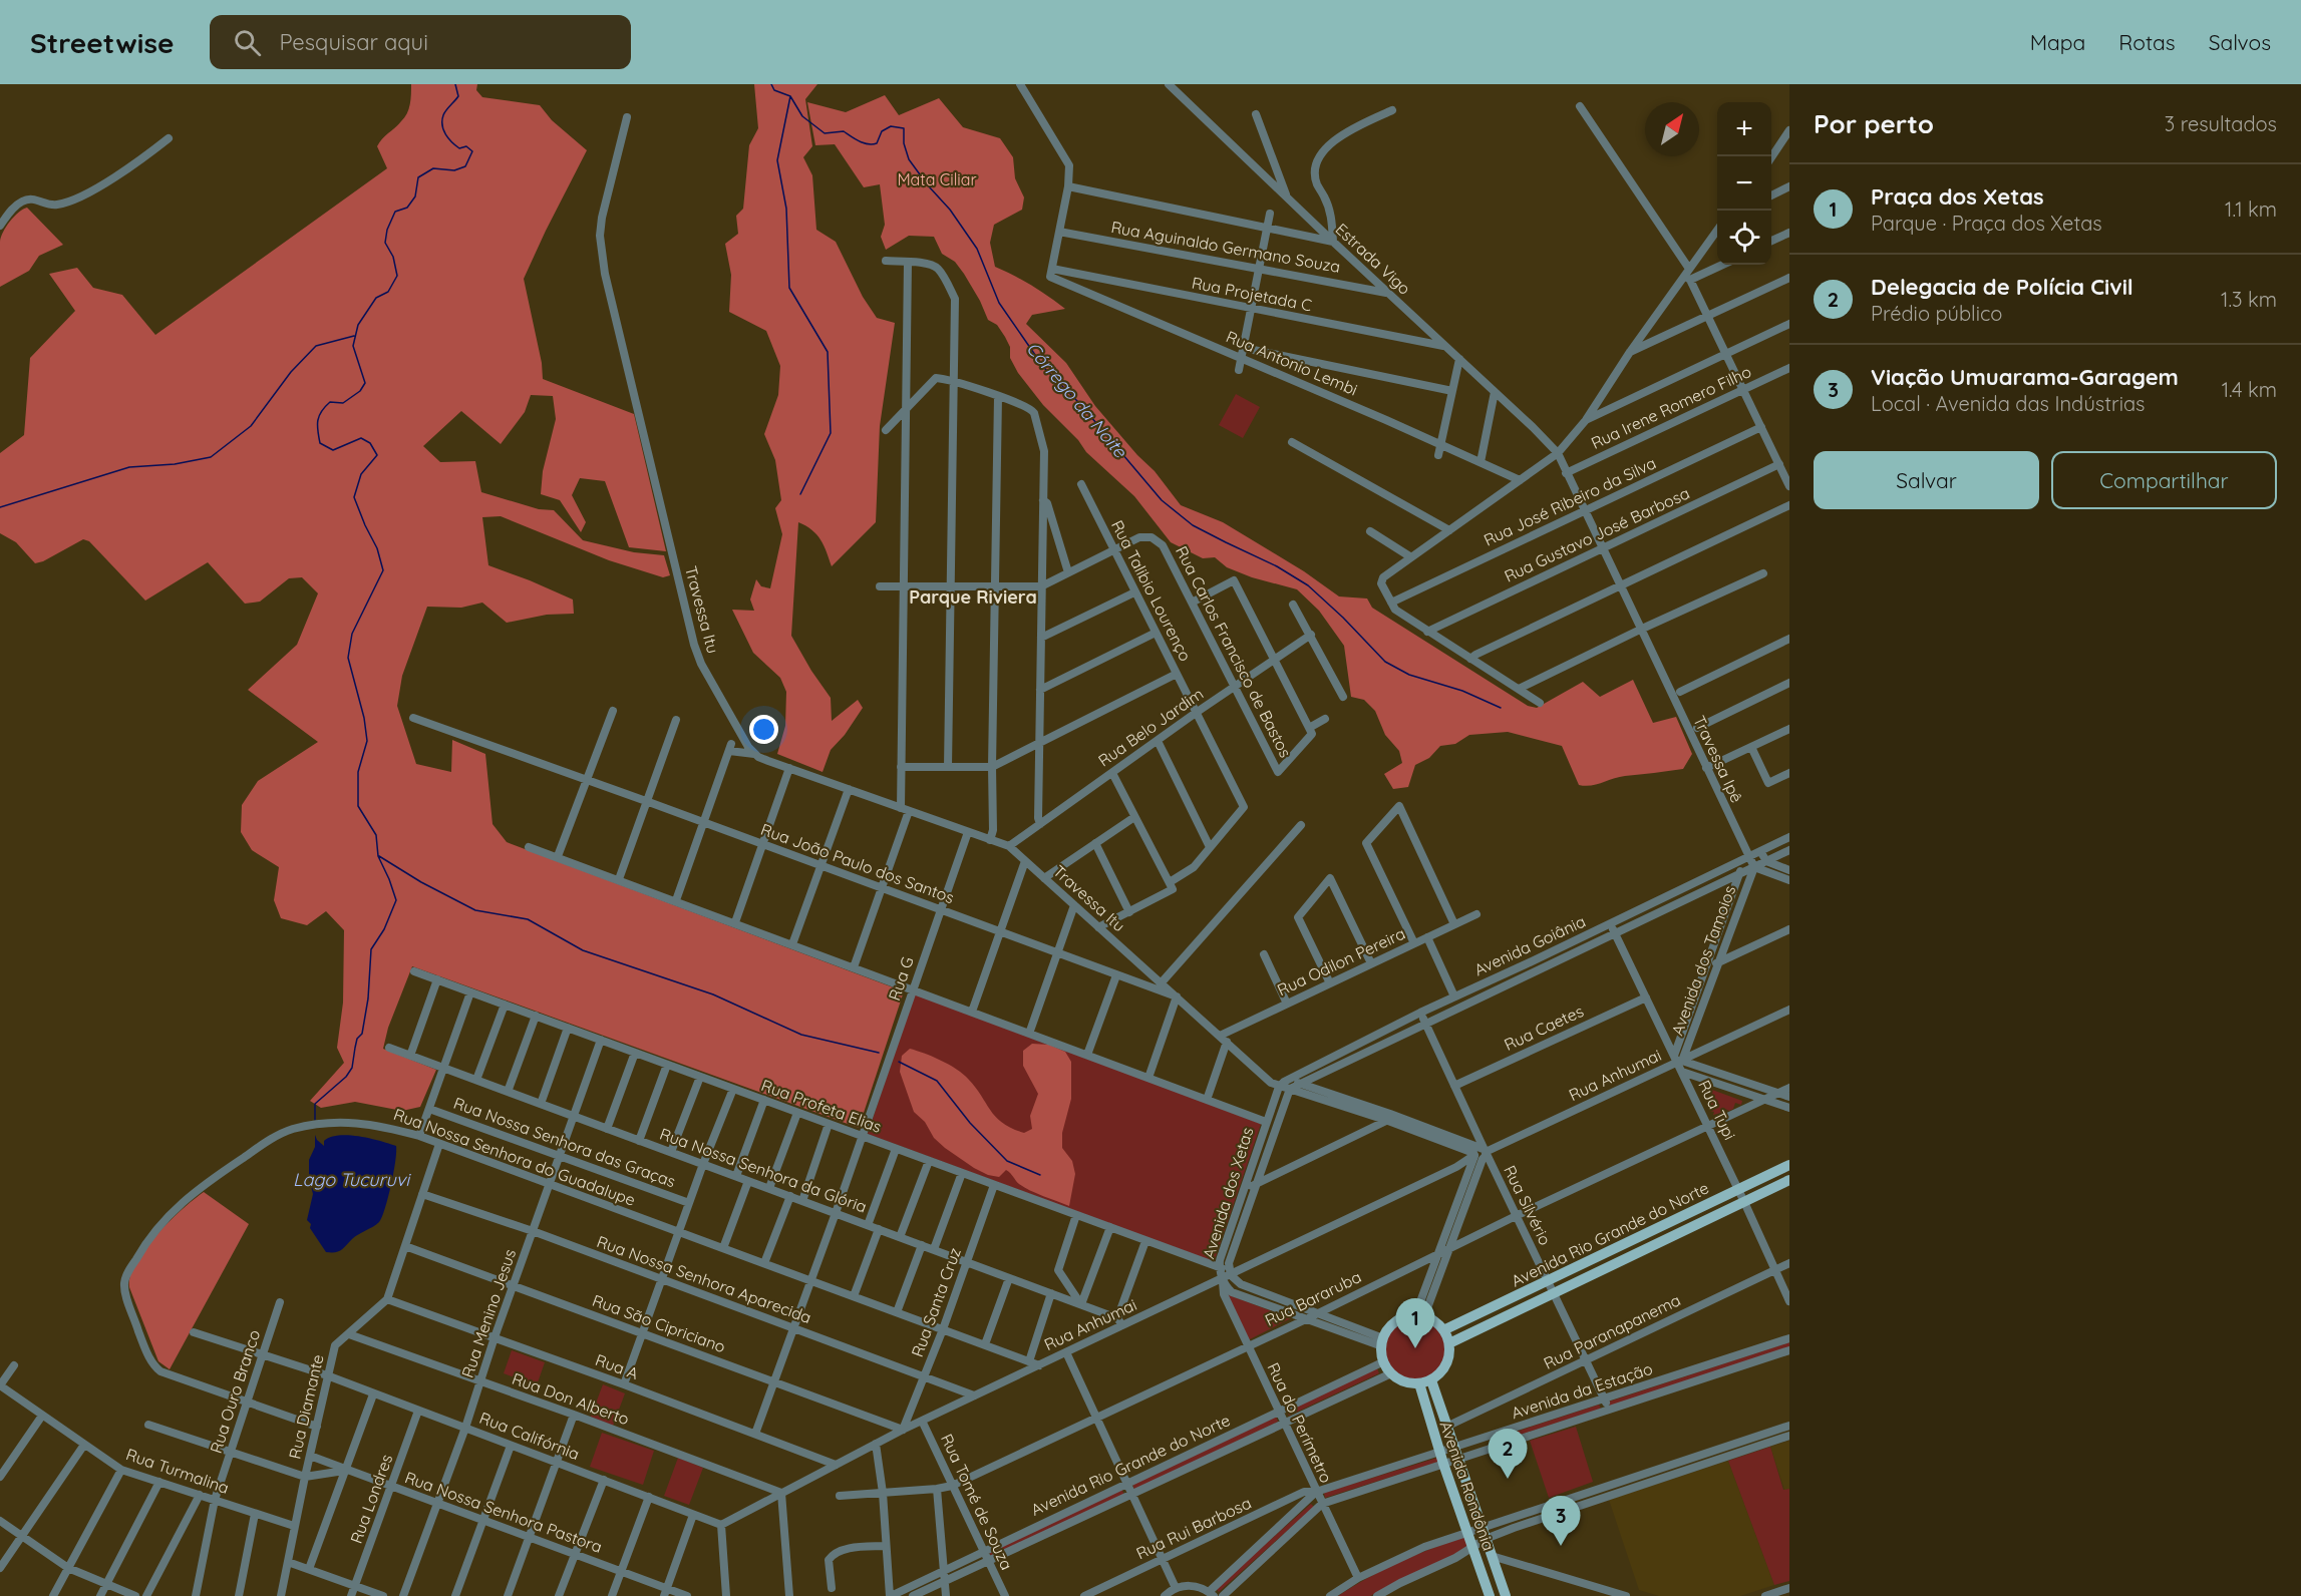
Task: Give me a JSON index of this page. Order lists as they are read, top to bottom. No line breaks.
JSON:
{"streets":{"main road":["Avenida Rio Grande do Norte","Avenida Rondônia"],"street":["Rua Aguinaldo Germano Souza","Estrada Vigo","Rua Projetada C","Rua Antonio Lembi","Rua Irene Romero Filho","Rua José Ribeiro da Silva","Rua Gustavo José Barbosa","Rua Talibio Lourenço","Travessa Itu","Rua Carlos Francisco de Bastos","Rua Belo Jardim","Travessa Ipê","Rua João Paulo dos Santos","Avenida Goiânia","Avenida dos Tamoios","Rua Odilon Pereira","Rua G","Rua Caetes","Rua Anhumai","Rua Profeta Elias","Rua Tupi","Rua Nossa Senhora das Graças","Rua Nossa Senhora do Guadalupe","Rua Nossa Senhora da Glória","Avenida dos Xetas","Rua Silvério","Rua Nossa Senhora Aparecida","Rua Bararuba","Rua Santa Cruz","Rua Menino Jesus","Rua São Cipriciano","Rua Paranapanema","Rua A","Avenida da Estação","Rua Ouro Branco","Rua Don Alberto","Rua Diamante","Rua do Perímetro","Rua Califórnia","Rua Turmalina","Rua Londres","Rua Tomé de Souza","Rua Nossa Senhora Pastora","Rua Rui Barbosa"]},"crossings":[["Rua Aguinaldo Germano Souza","Estrada Vigo"],["Estrada Vigo","Rua Projetada C"],["Estrada Vigo","Travessa Ipê"],["Rua Projetada C","Rua Antonio Lembi"],["Rua Irene Romero Filho","Travessa Ipê"],["Rua José Ribeiro da Silva","Travessa Ipê"],["Rua Gustavo José Barbosa","Travessa Ipê"],["Rua Talibio Lourenço","Rua Carlos Francisco de Bastos"],["Rua Talibio Lourenço","Rua Belo Jardim"],["Travessa Itu","Rua Belo Jardim"],["Travessa Itu","Rua João Paulo dos Santos"],["Travessa Itu","Rua G"],["Rua Carlos Francisco de Bastos","Rua Belo Jardim"],["Travessa Ipê","Avenida Goiânia"],["Travessa Ipê","Avenida dos Tamoios"],["Rua João Paulo dos Santos","Avenida Goiânia"],["Rua João Paulo dos Santos","Rua Odilon Pereira"],["Rua João Paulo dos Santos","Rua G"],["Rua João Paulo dos Santos","Avenida dos Xetas"],["Avenida Goiânia","Avenida dos Tamoios"],["Avenida Goiânia","Rua Tupi"],["Avenida Goiânia","Avenida dos Xetas"],["Avenida Goiânia","Rua Silvério"],["Avenida dos Tamoios","Rua Anhumai"],["Avenida dos Tamoios","Rua Tupi"],["Avenida dos Tamoios","Rua Bararuba"],["Rua G","Rua Profeta Elias"],["Rua G","Rua Nossa Senhora do Guadalupe"],["Rua G","Rua Nossa Senhora da Glória"],["Rua G","Rua Nossa Senhora Aparecida"],["Rua G","Rua São Cipriciano"],["Rua G","Rua A"],["Rua Caetes","Rua Tupi"],["Rua Caetes","Rua Silvério"],["Rua Anhumai","Rua Tupi"],["Rua Anhumai","Rua Nossa Senhora do Guadalupe"],["Rua Anhumai","Rua Nossa Senhora da Glória"],["Rua Anhumai","Avenida dos Xetas"],["Rua Anhumai","Rua Silvério"],["Rua Anhumai","Rua Nossa Senhora Aparecida"],["Rua Anhumai","Rua Santa Cruz"],["Rua Anhumai","Rua São Cipriciano"],["Rua Anhumai","Rua A"],["Rua Anhumai","Rua Don Alberto"],["Rua Anhumai","Rua do Perímetro"],["Rua Anhumai","Rua Califórnia"],["Rua Anhumai","Rua Tomé de Souza"],["Rua Profeta Elias","Avenida dos Xetas"],["Rua Profeta Elias","Rua Santa Cruz"],["Rua Profeta Elias","Rua Menino Jesus"],["Rua Tupi","Avenida Rio Grande do Norte"],["Rua Tupi","Rua Bararuba"],["Rua Tupi","Rua Paranapanema"],["Rua Nossa Senhora das Graças","Rua Menino Jesus"],["Rua Nossa Senhora do Guadalupe","Rua Santa Cruz"],["Rua Nossa Senhora do Guadalupe","Rua Menino Jesus"],["Rua Nossa Senhora do Guadalupe","Rua Ouro Branco"],["Rua Nossa Senhora do Guadalupe","Rua Diamante"],["Rua Nossa Senhora da Glória","Rua Santa Cruz"],["Rua Nossa Senhora da Glória","Rua Menino Jesus"],["Avenida dos Xetas","Avenida Rio Grande do Norte"],["Avenida dos Xetas","Rua Bararuba"],["Avenida dos Xetas","Rua do Perímetro"],["Avenida dos Xetas","Avenida Rondônia"],["Rua Silvério","Avenida Rio Grande do Norte"],["Rua Silvério","Rua Bararuba"],["Rua Silvério","Rua Paranapanema"],["Rua Silvério","Avenida da Estação"],["Avenida Rio Grande do Norte","Rua do Perímetro"],["Avenida Rio Grande do Norte","Avenida Rondônia"],["Avenida Rio Grande do Norte","Rua Tomé de Souza"],["Rua Nossa Senhora Aparecida","Rua Santa Cruz"],["Rua Nossa Senhora Aparecida","Rua Menino Jesus"],["Rua Nossa Senhora Aparecida","Rua Diamante"],["Rua Bararuba","Rua do Perímetro"],["Rua Bararuba","Rua Tomé de Souza"],["Rua Santa Cruz","Rua São Cipriciano"],["Rua Menino Jesus","Rua São Cipriciano"],["Rua Menino Jesus","Rua A"],["Rua Menino Jesus","Rua Don Alberto"],["Rua Menino Jesus","Rua Califórnia"],["Rua Menino Jesus","Rua Nossa Senhora Pastora"],["Rua São Cipriciano","Rua Diamante"],["Rua Paranapanema","Avenida Rondônia"],["Rua A","Rua Diamante"],["Avenida da Estação","Rua do Perímetro"],["Avenida da Estação","Avenida Rondônia"],["Avenida da Estação","Rua Rui Barbosa"],["Rua Ouro Branco","Rua Califórnia"],["Rua Ouro Branco","Rua Turmalina"],["Rua Don Alberto","Rua Diamante"],["Rua Diamante","Rua Califórnia"],["Rua Diamante","Rua Turmalina"],["Rua Diamante","Rua Nossa Senhora Pastora"],["Rua do Perímetro","Rua Rui Barbosa"],["Rua Califórnia","Rua Londres"],["Rua Londres","Rua Nossa Senhora Pastora"]],"districts":["Parque Riviera"],"water":["Córrego da Noite","Lago Tucuruvi"],"parks":["Mata Ciliar"],"north":"top right","page":{"header":"Streetwise","search":"Pesquisar aqui","nav":["Mapa","Rotas","Salvos"],"heading":["Por perto","3 resultados"],"map_buttons":["+","−"],"list":[{"mark":"1","name":"Praça dos Xetas","note":"Parque · Praça dos Xetas","value":"1.1 km"},{"mark":"2","name":"Delegacia de Polícia Civil","note":"Prédio público","value":"1.3 km"},{"mark":"3","name":"Viação Umuarama-Garagem","note":"Local · Avenida das Indústrias","value":"1.4 km"}],"buttons":["Salvar","Compartilhar"],"pins":["1","2","3"]}}
